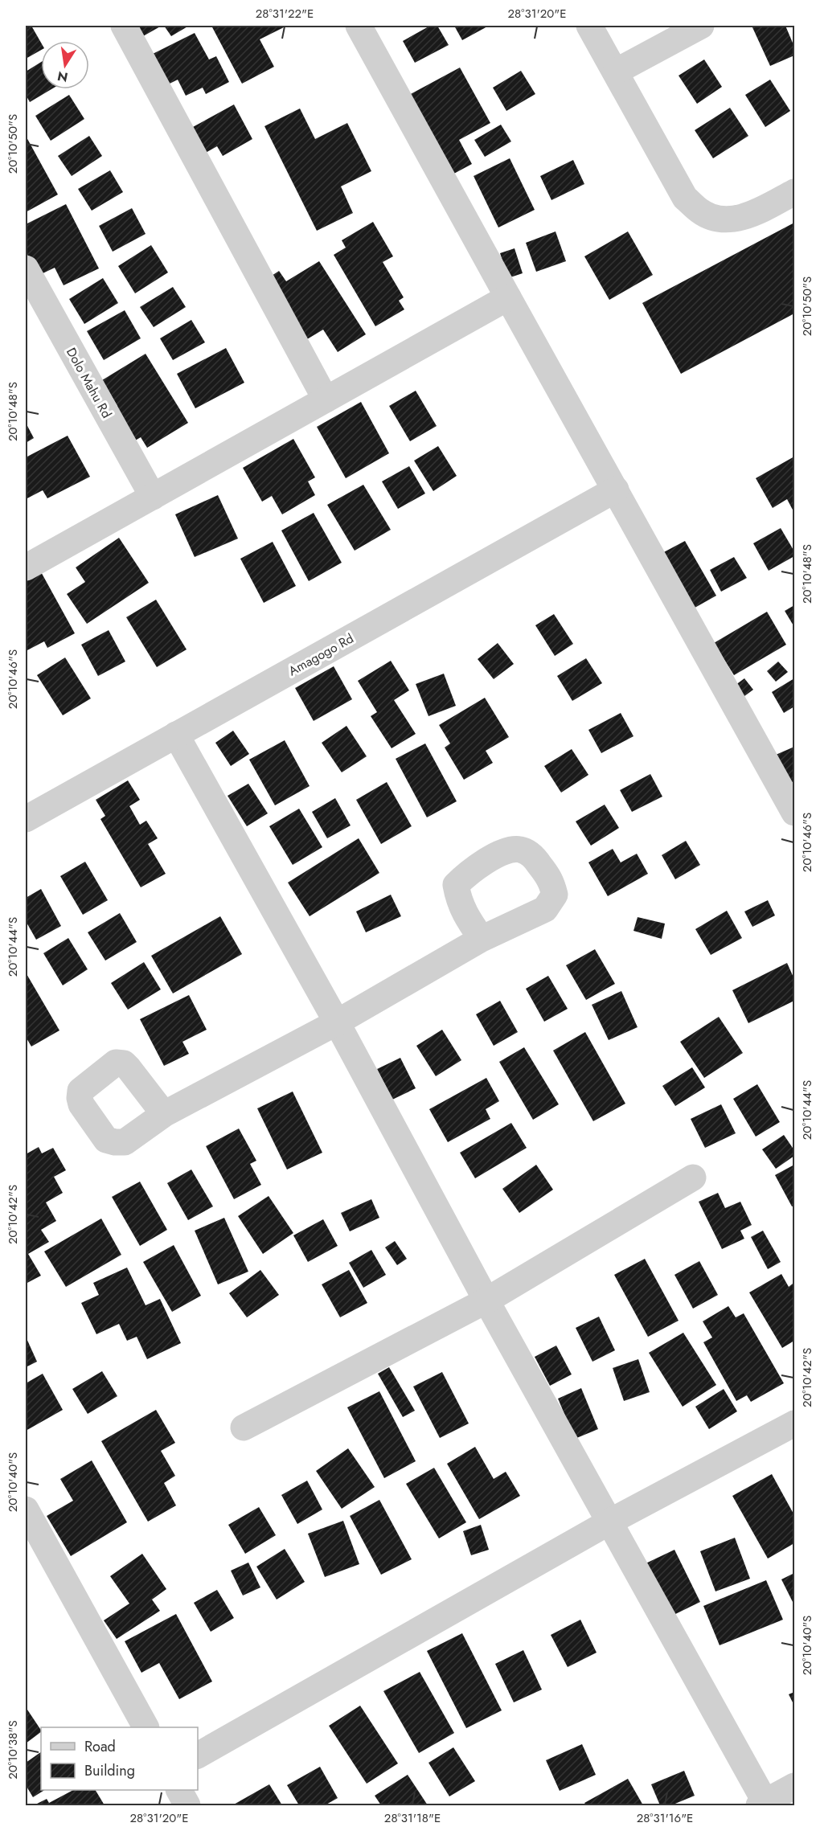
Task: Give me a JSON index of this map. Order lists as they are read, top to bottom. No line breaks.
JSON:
{"streets":{"street":["Dolo Mahu Rd","Amagogo Rd"]},"legend":["Road","Building"],"north":"bottom","coordinates":["28°31'22\"E","28°31'20\"E","20°10'50\"S","20°10'48\"S","20°10'46\"S","20°10'44\"S","20°10'42\"S","20°10'40\"S","20°10'38\"S","28°31'18\"E","28°31'16\"E"]}
